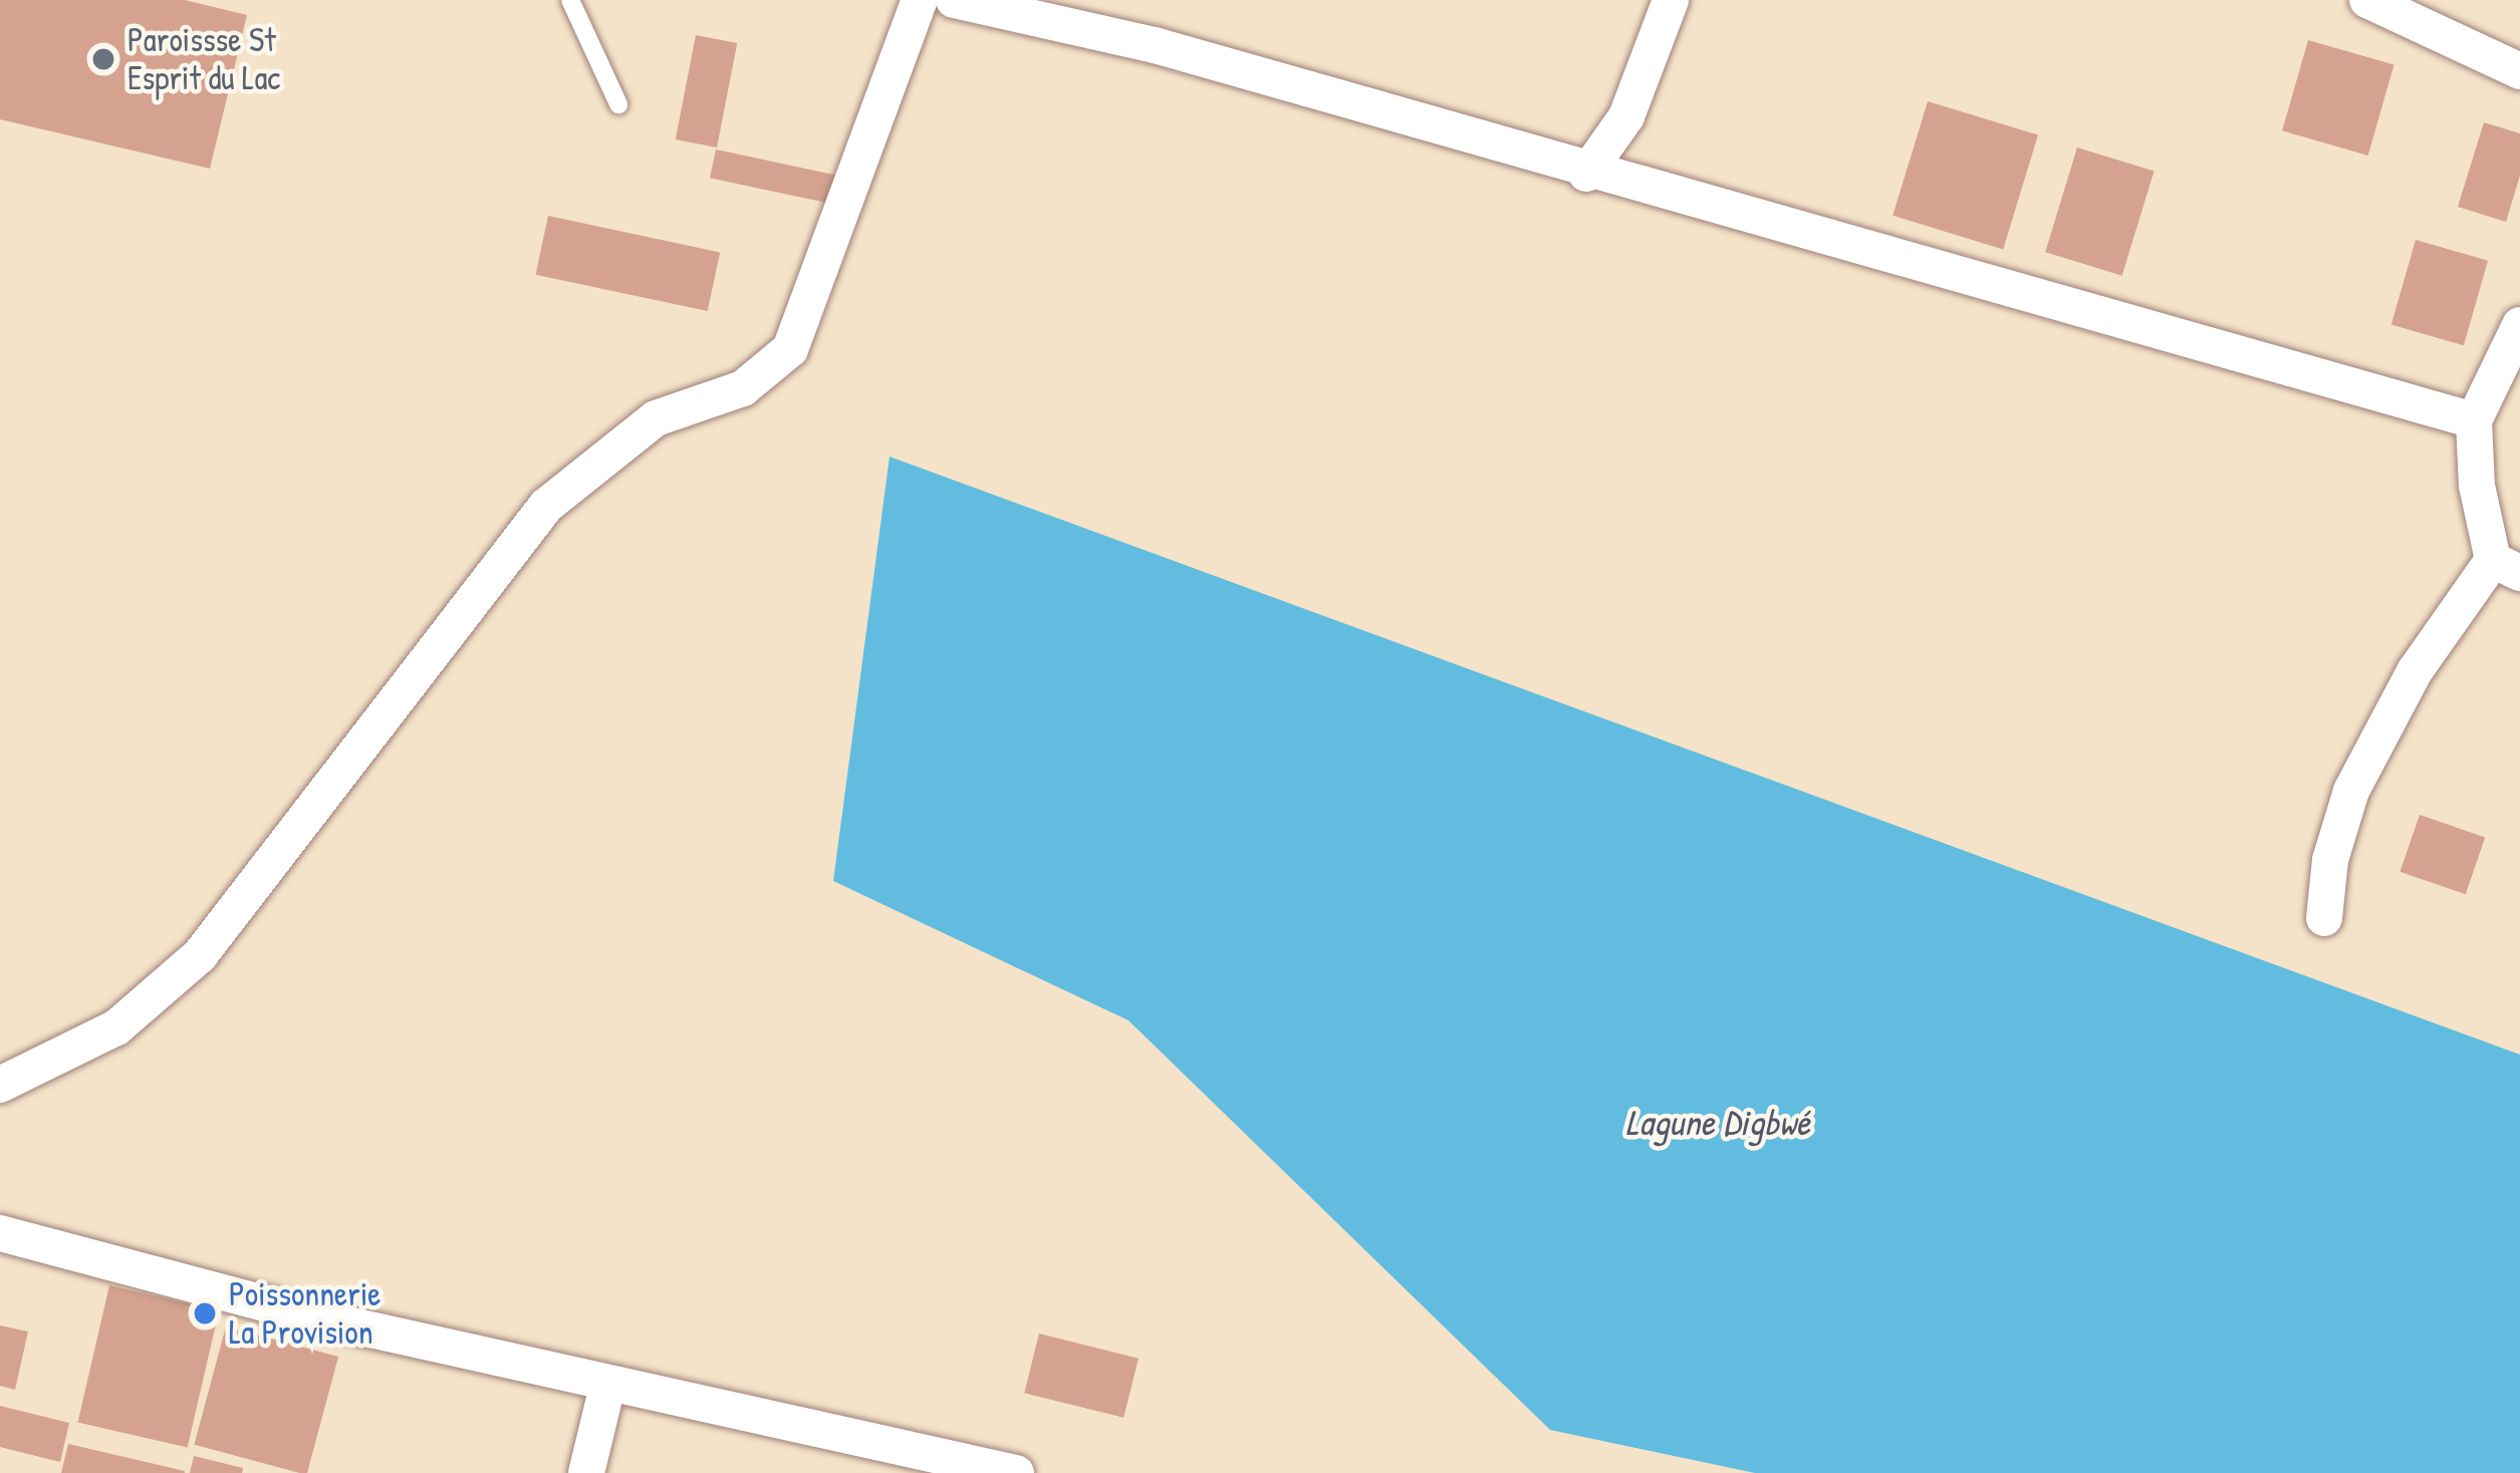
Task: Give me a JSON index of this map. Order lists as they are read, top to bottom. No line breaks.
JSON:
{"water":["Lagune Digbwé"],"places":["Paroissse St Esprit du Lac","Poissonnerie La Provision"]}
